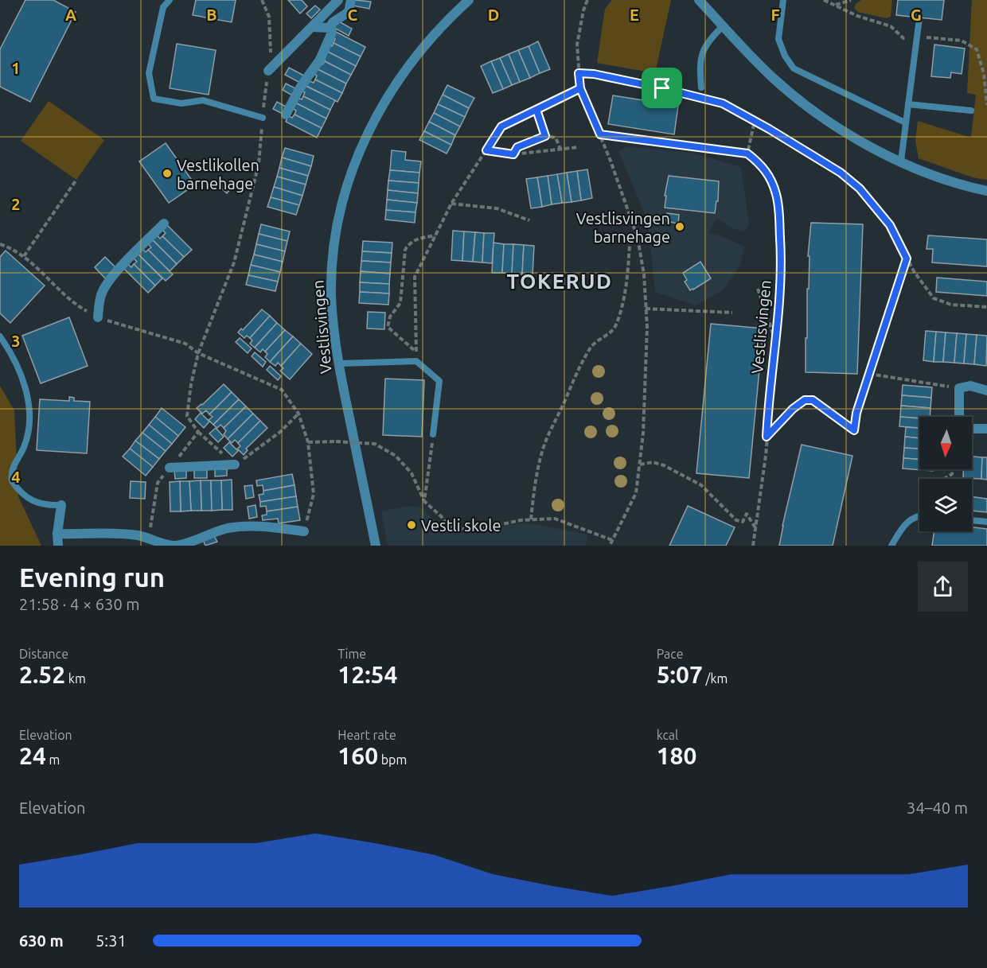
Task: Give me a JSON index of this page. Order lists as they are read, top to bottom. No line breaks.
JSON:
{"streets":{"street":["Vestlisvingen"]},"districts":["TOKERUD"],"places":["Vestlikollen barnehage","Vestlisvingen barnehage","Vestli skole"],"north":"bottom","page":{"heading":["Evening run","21:58 · 4 × 630 m"],"stats":[["Distance","2.52 km"],["Time","12:54"],["Pace","5:07 /km"],["Elevation","24 m"],["Heart rate","160 bpm"],["kcal","180"]],"chart":["Elevation","34–40 m"],"list":[{"name":"630 m","note":"5:31"}]},"grid":{"columns":["A","B","C","D","E","F","G"],"rows":["1","2","3","4"]}}
